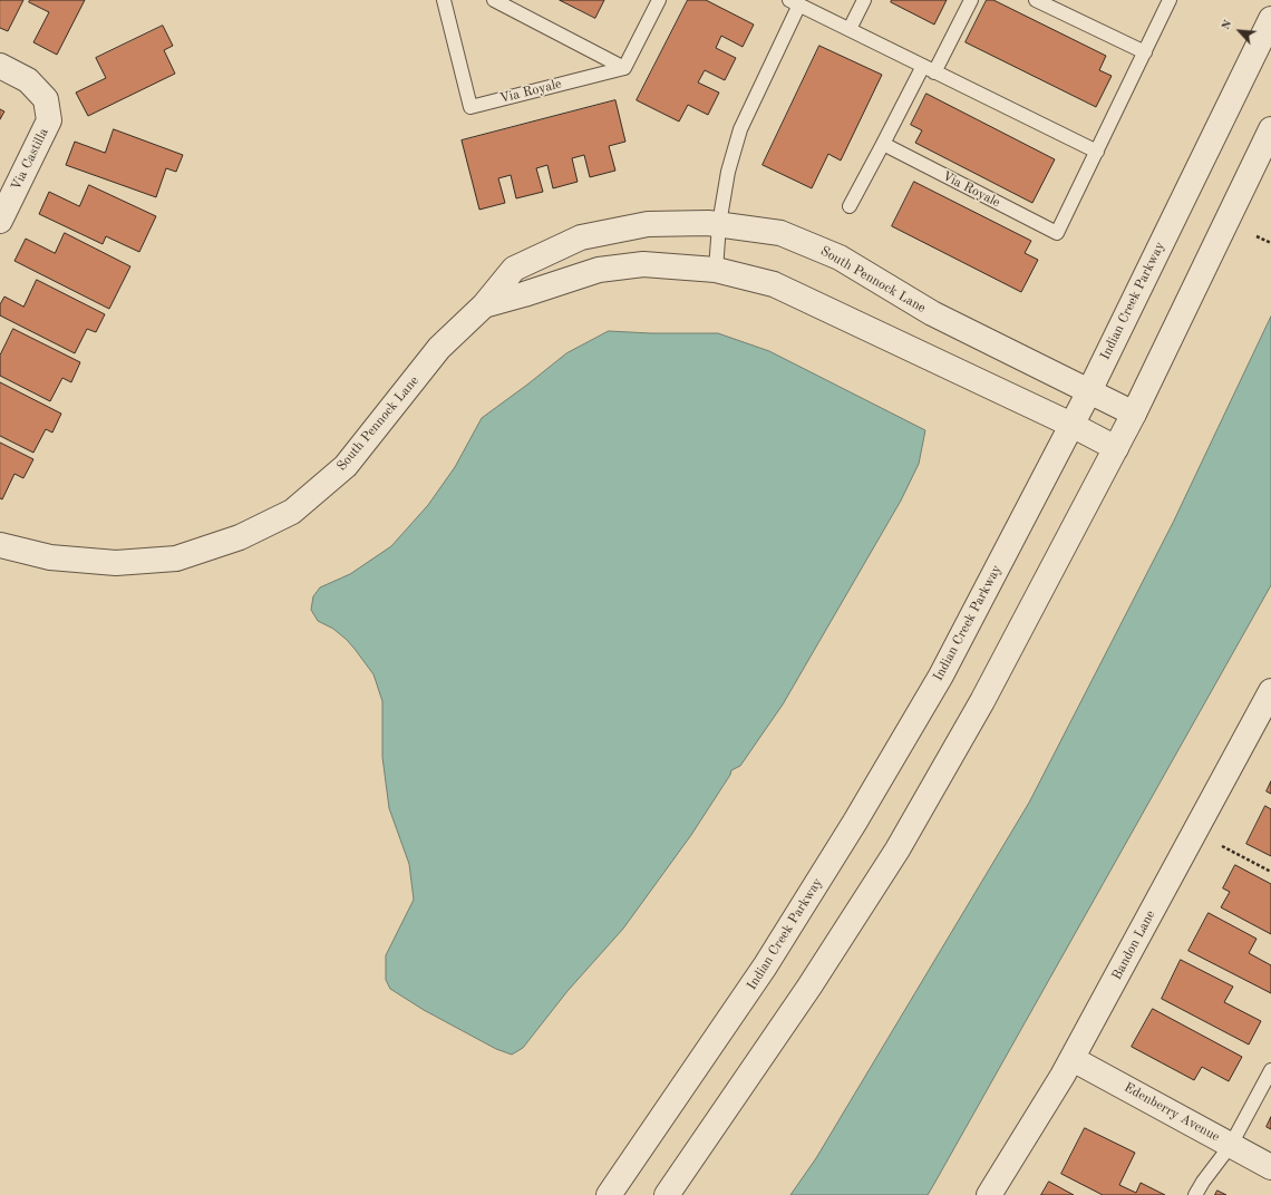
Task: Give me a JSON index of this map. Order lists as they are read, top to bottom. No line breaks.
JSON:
{"streets":{"street":["Via Castilla","South Pennock Lane","Indian Creek Parkway","Bandon Lane","Edenberry Avenue"],"lane":["Via Royale"]},"crossings":[["South Pennock Lane","Indian Creek Parkway"],["Bandon Lane","Edenberry Avenue"]],"north":"top left"}
